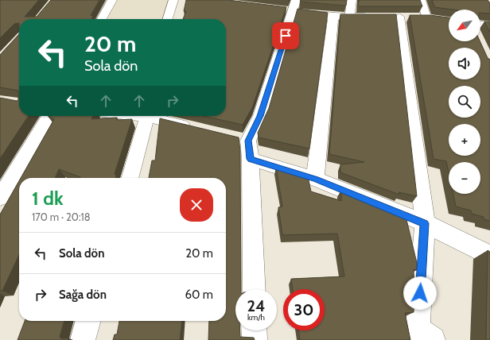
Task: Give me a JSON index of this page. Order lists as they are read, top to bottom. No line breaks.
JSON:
{"north":"bottom left","page":{"map_buttons":["+","−"],"turn":["20 m","Sola dön"],"heading":["1 dk","170 m · 20:18"],"list":[{"name":"Sola dön","value":"20 m"},{"name":"Sağa dön","value":"60 m"}],"speed":"24 km/h","limit":"30"}}
